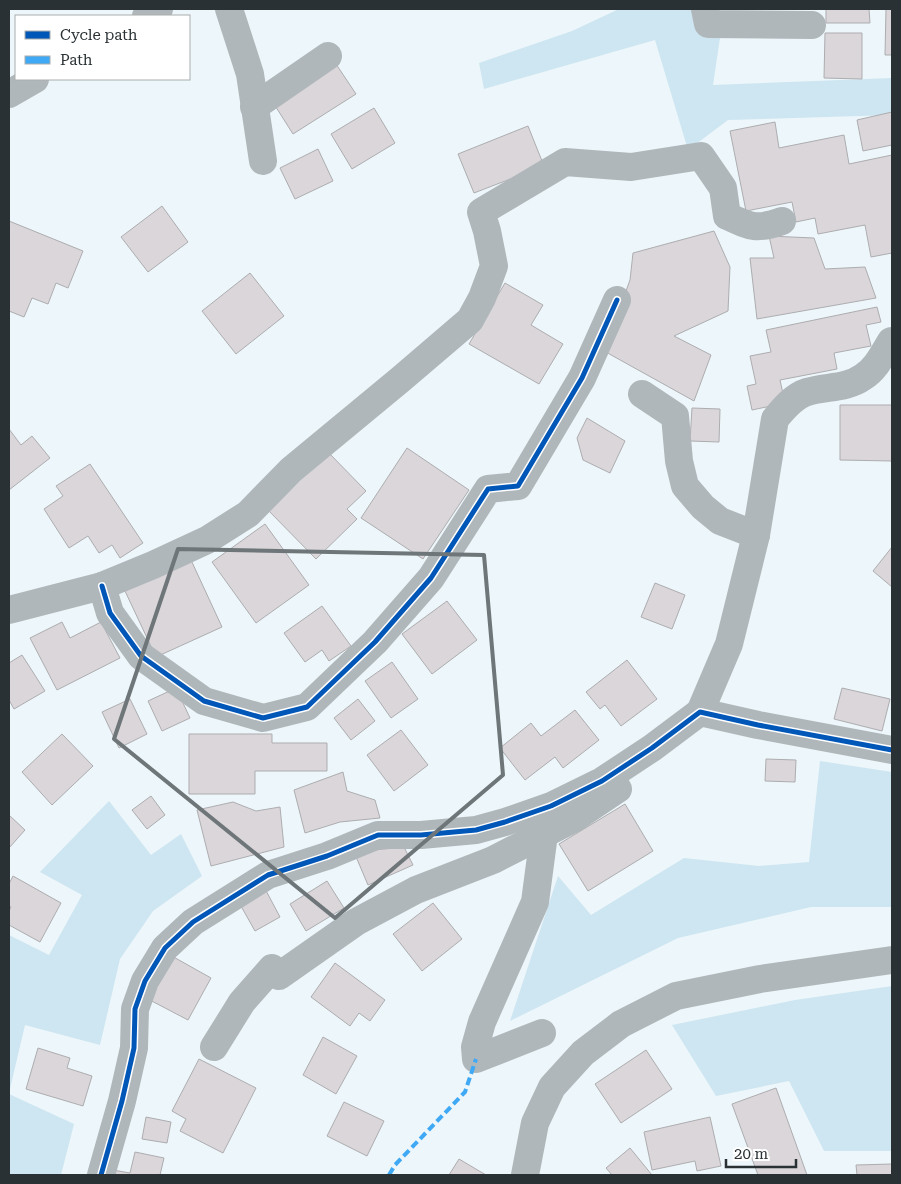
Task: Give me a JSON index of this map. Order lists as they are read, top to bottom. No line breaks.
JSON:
{"legend":["Cycle path","Path"],"scale_bar":"20 m"}
